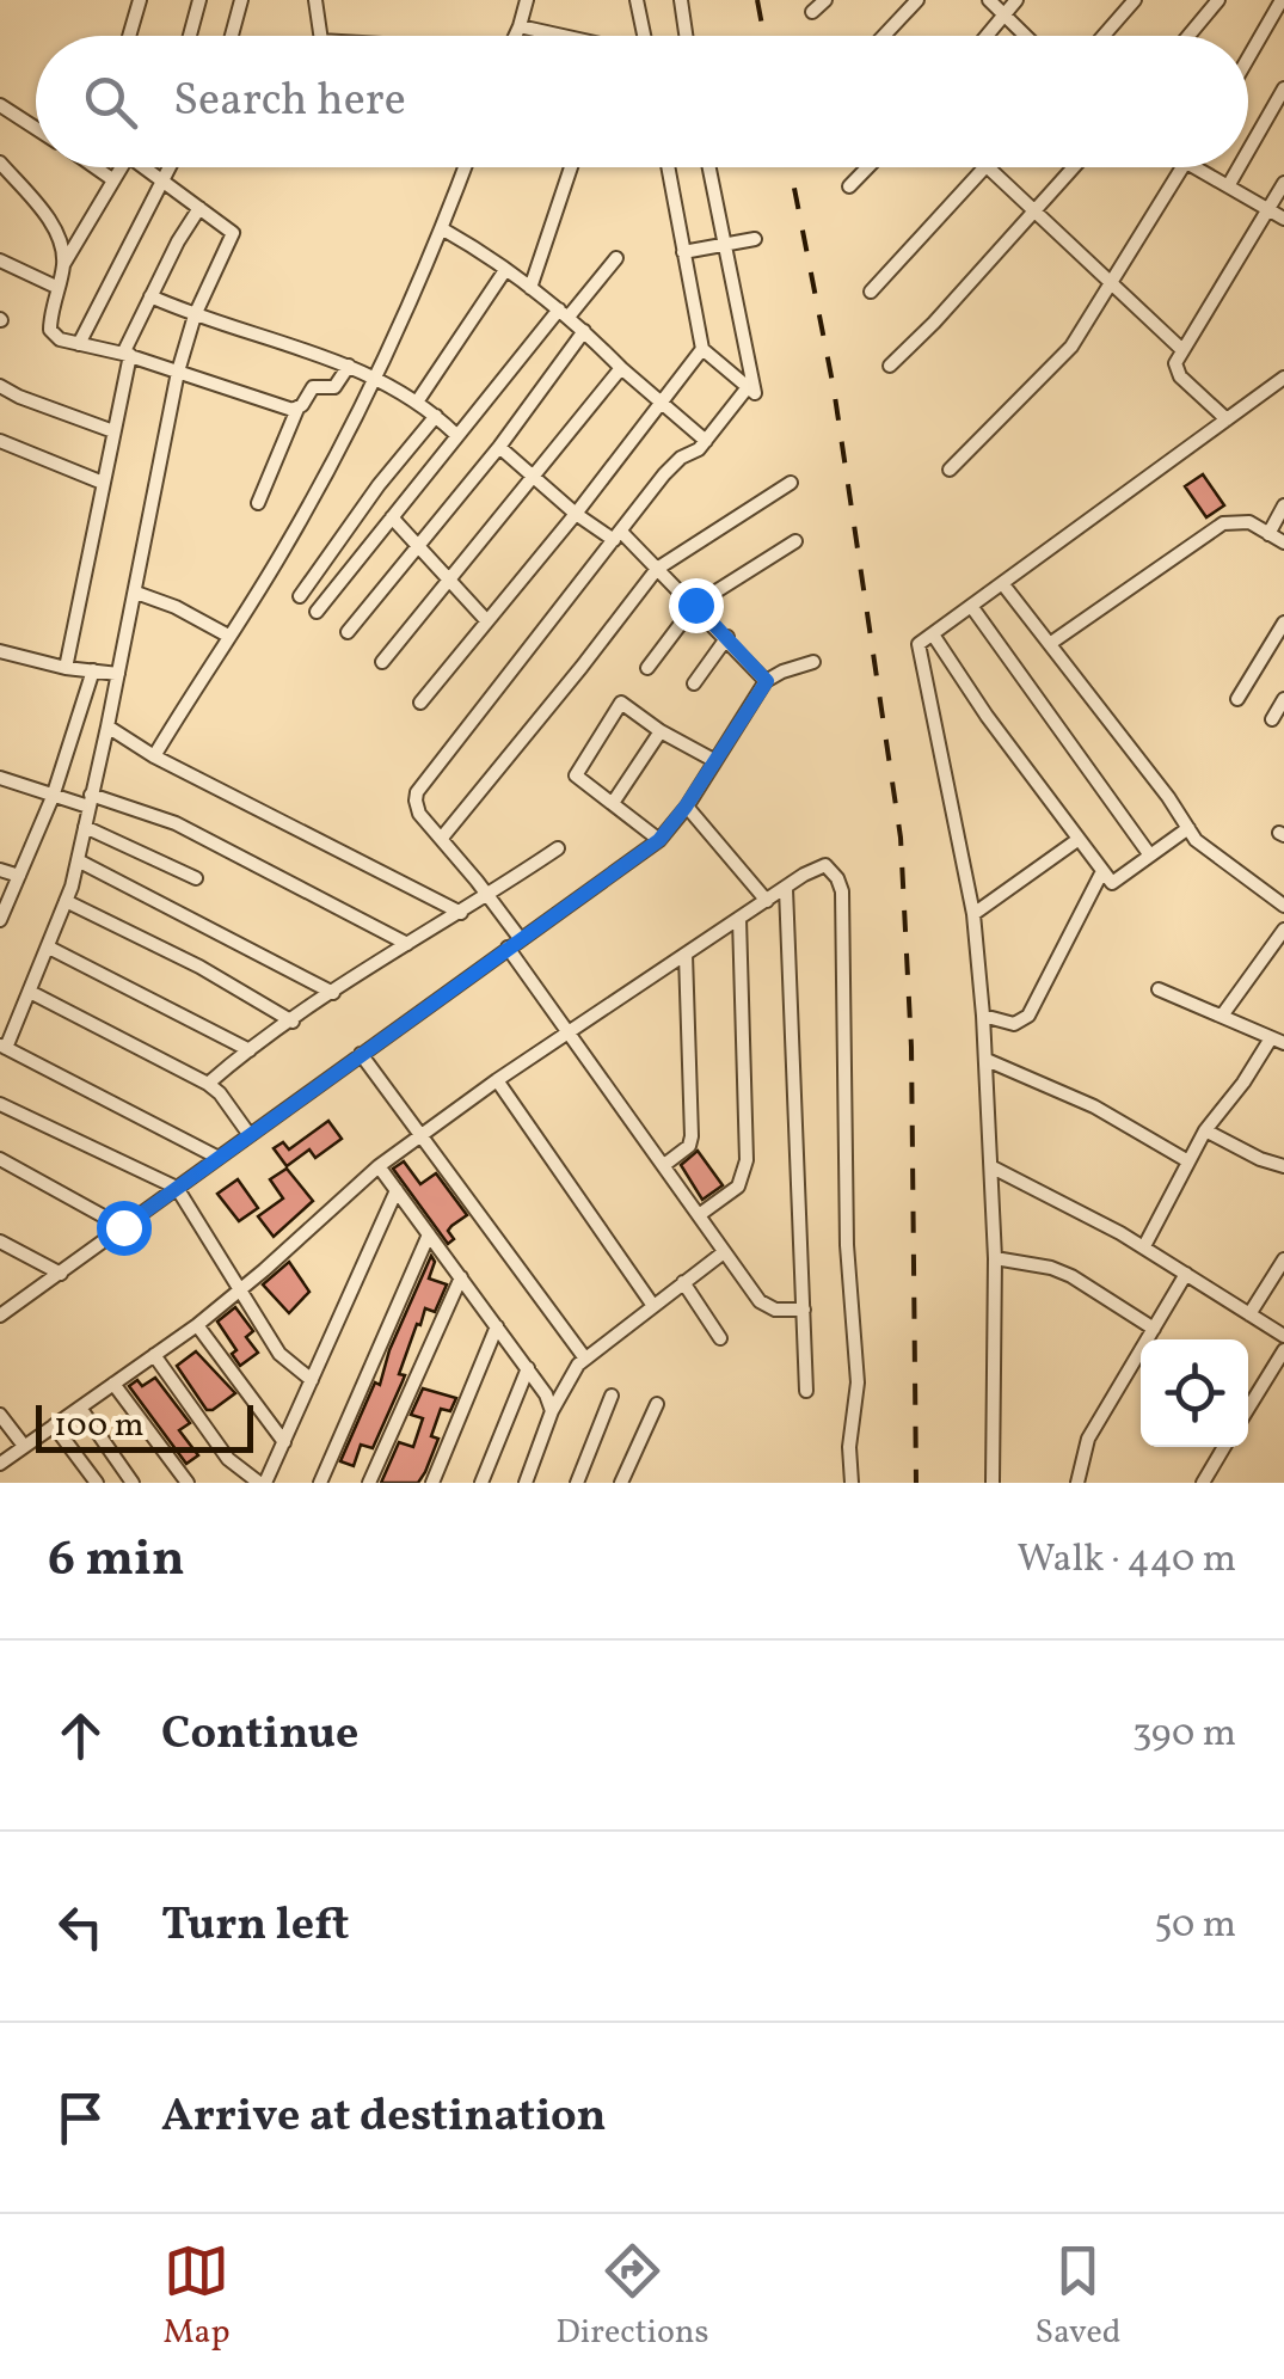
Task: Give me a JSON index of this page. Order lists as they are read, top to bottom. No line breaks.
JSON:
{"scale_bar":"100 m","page":{"search":"Search here","scale":"100 m","heading":["6 min","Walk · 440 m"],"list":[["Continue","390 m"],["Turn left","50 m"],"Arrive at destination"],"nav":["Map","Directions","Saved"]}}
